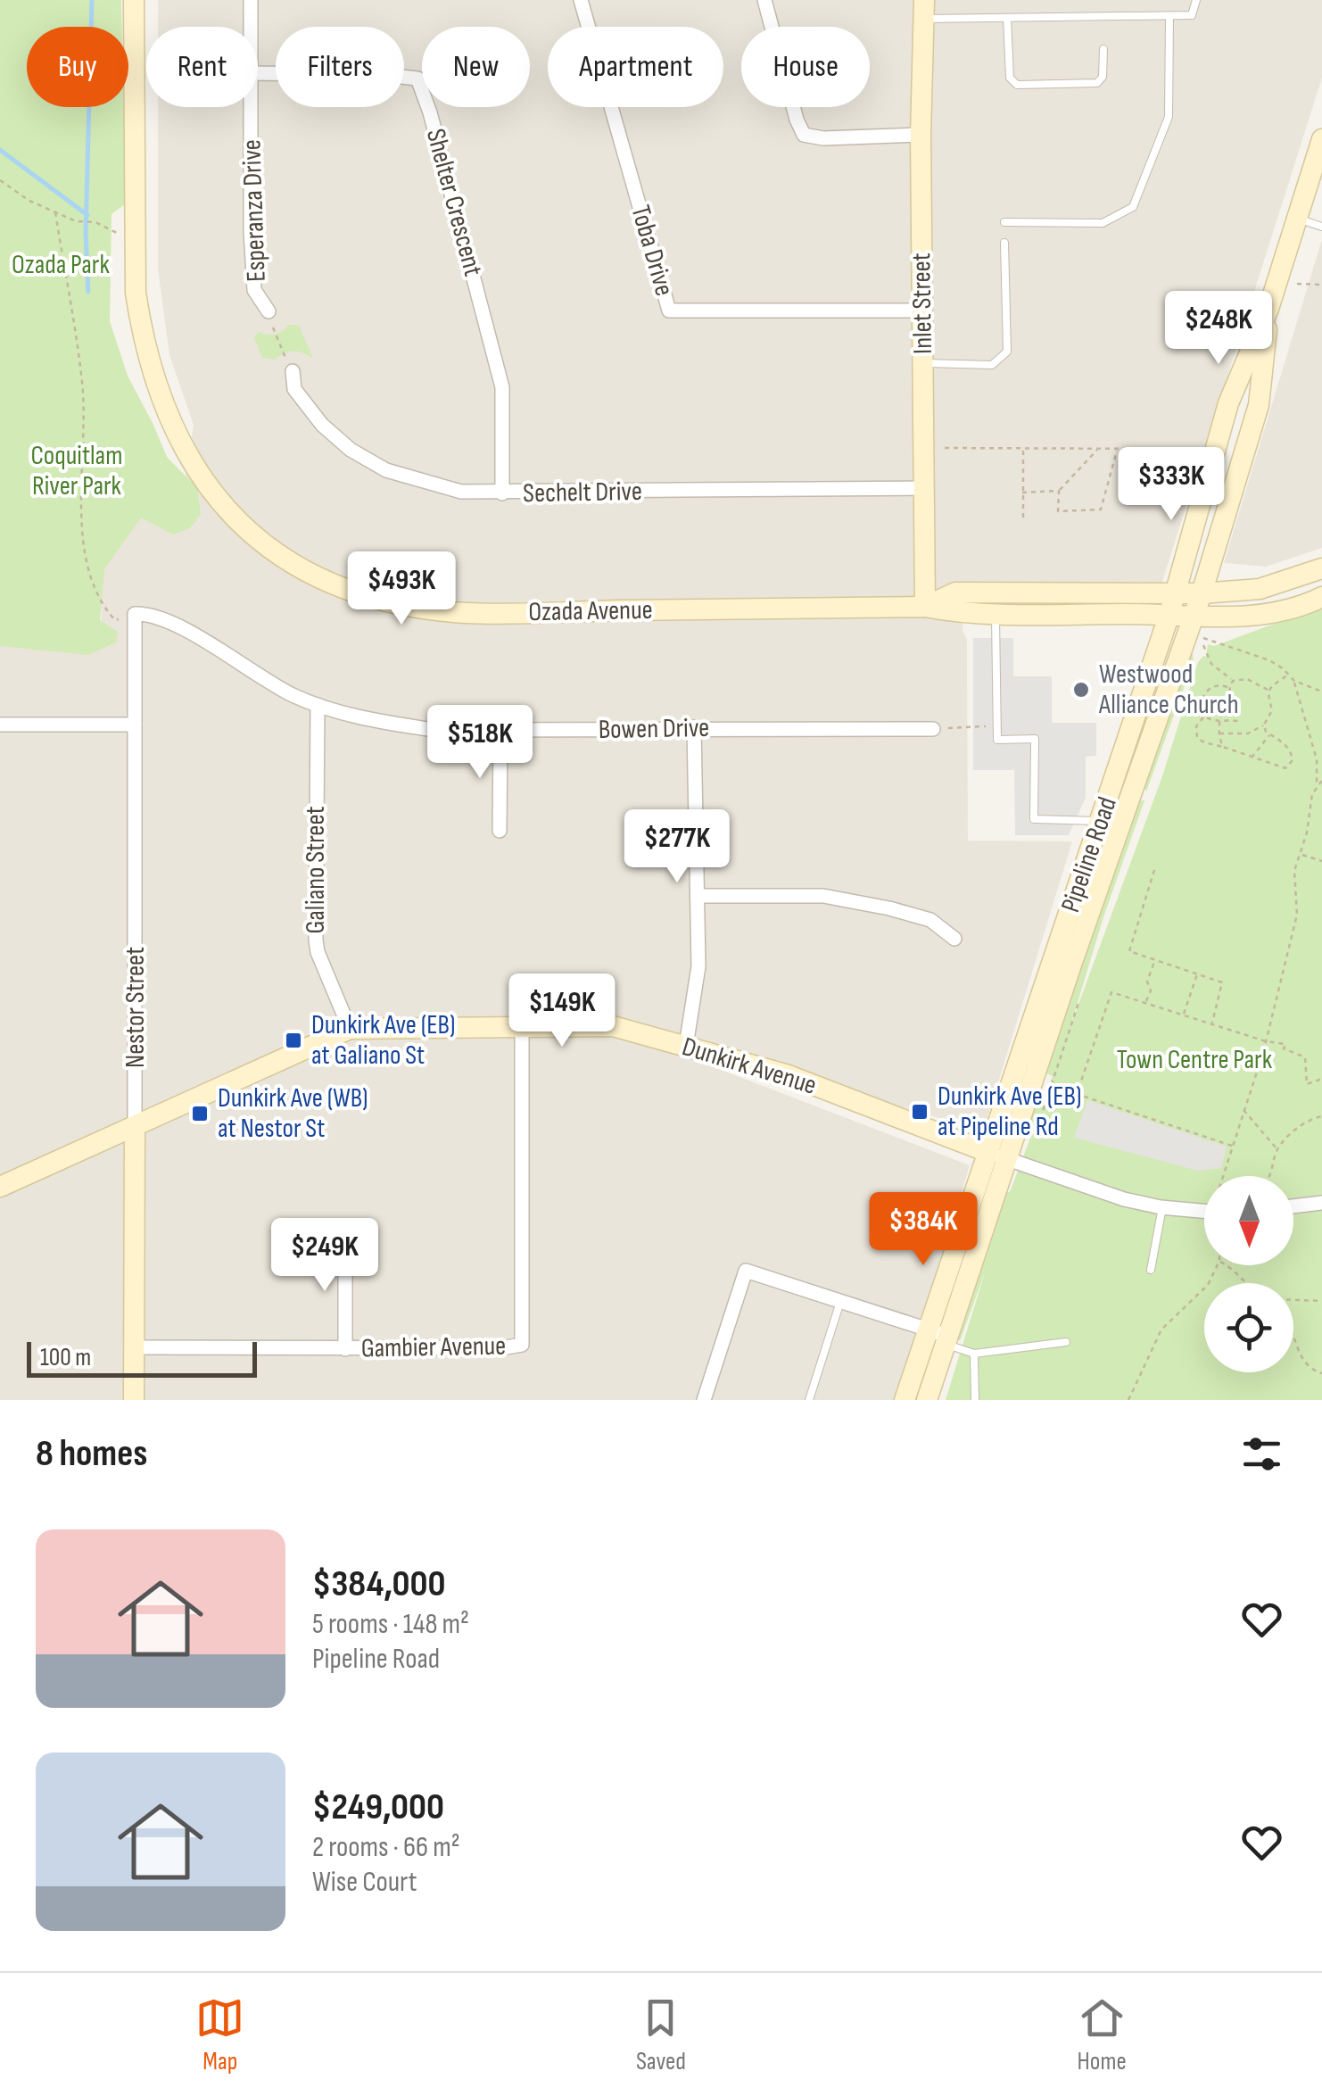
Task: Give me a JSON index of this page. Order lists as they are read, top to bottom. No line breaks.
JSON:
{"streets":{"street":["Shelter Crescent","Esperanza Drive","Toba Drive","Inlet Street","Sechelt Drive","Ozada Avenue","Bowen Drive","Pipeline Road","Galiano Street","Nestor Street","Dunkirk Avenue","Gambier Avenue"]},"crossings":[["Shelter Crescent","Sechelt Drive"],["Toba Drive","Inlet Street"],["Inlet Street","Sechelt Drive"],["Inlet Street","Ozada Avenue"],["Ozada Avenue","Pipeline Road"],["Bowen Drive","Galiano Street"],["Bowen Drive","Nestor Street"],["Pipeline Road","Dunkirk Avenue"],["Galiano Street","Dunkirk Avenue"],["Nestor Street","Dunkirk Avenue"],["Nestor Street","Gambier Avenue"],["Dunkirk Avenue","Gambier Avenue"]],"parks":["Ozada Park","Coquitlam River Park","Town Centre Park"],"places":{"other":["Westwood Alliance Church"],"transit":["Dunkirk Ave (EB) at Galiano St","Dunkirk Ave (EB) at Pipeline Rd","Dunkirk Ave (WB) at Nestor St"]},"scale_bar":"100 m","north":"bottom","page":{"chip":["Buy","Rent","Filters","New","Apartment","House"],"price":["$248K","$333K","$493K","$518K","$277K","$149K","$384K","$249K"],"scale":"100 m","heading":"8 homes","list":[{"name":"$384,000","note":"5 rooms · 148 m² · Pipeline Road"},{"name":"$249,000","note":"2 rooms · 66 m² · Wise Court"}],"tabs":["Map","Saved","Home"]}}
